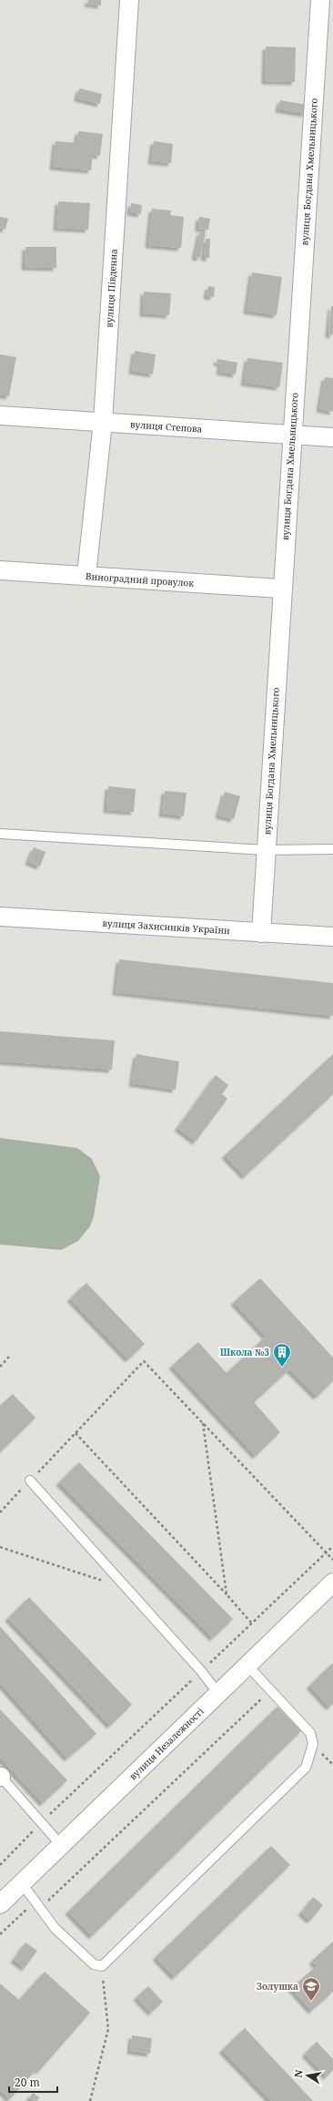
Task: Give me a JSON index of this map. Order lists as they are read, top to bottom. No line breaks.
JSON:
{"streets":{"street":["вулиця Богдана Хмельницького","вулиця Південна","вулиця Степова","Виноградний провулок","вулиця Захисників України","вулиця Незалежності"]},"crossings":[["вулиця Богдана Хмельницького","вулиця Степова"],["вулиця Богдана Хмельницького","Виноградний провулок"],["вулиця Богдана Хмельницького","вулиця Захисників України"],["вулиця Південна","вулиця Степова"],["вулиця Південна","Виноградний провулок"]],"places":{"building":["Школа №3"],"school or university":["Золушка"]},"scale_bar":"20 m","north":"left"}
